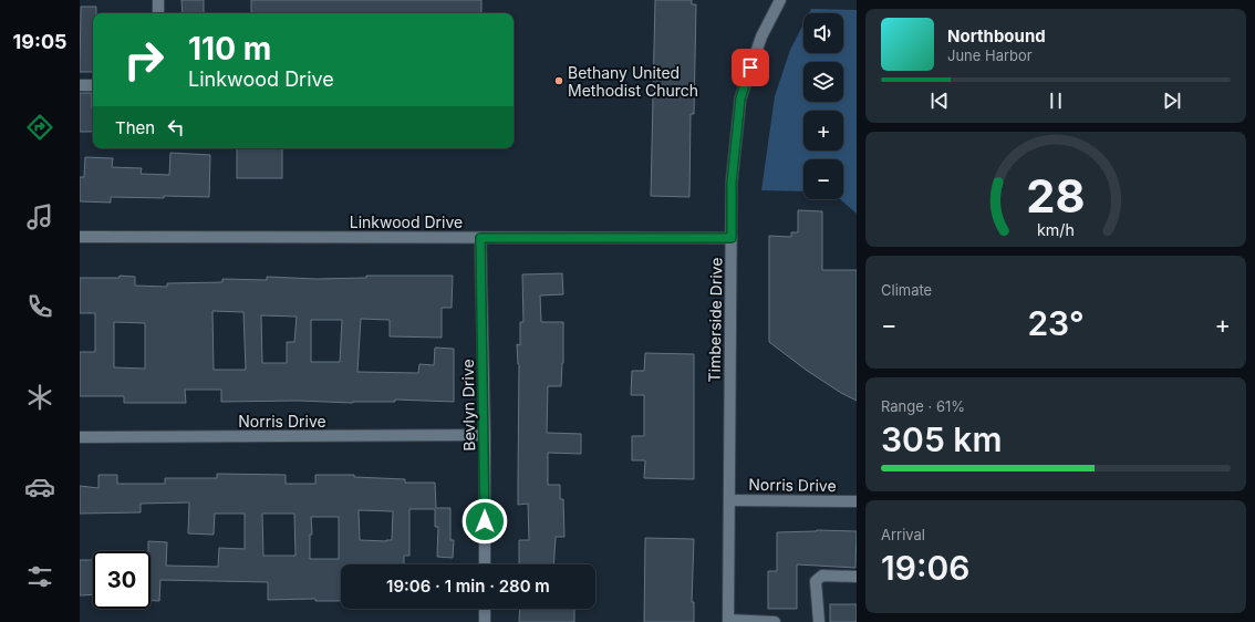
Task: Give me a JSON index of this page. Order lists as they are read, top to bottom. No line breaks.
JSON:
{"streets":{"street":["Linkwood Drive","Timberside Drive","Bevlyn Drive","Norris Drive"]},"crossings":[["Linkwood Drive","Timberside Drive"],["Linkwood Drive","Bevlyn Drive"],["Timberside Drive","Norris Drive"],["Bevlyn Drive","Norris Drive"]],"places":["Bethany United Methodist Church"],"page":{"tabs":"19:05","map_buttons":["+","−"],"turn":["110 m","Linkwood Drive"],"song":["Northbound","June Harbor"],"then":"Then","tile":["Climate",["Range · 61%","305 km"],["Arrival","19:06"]],"heat":["−","23°","+"],"limit":"30","trip":"19:06 · 1 min · 280 m","gauge":["28","km/h"]}}
